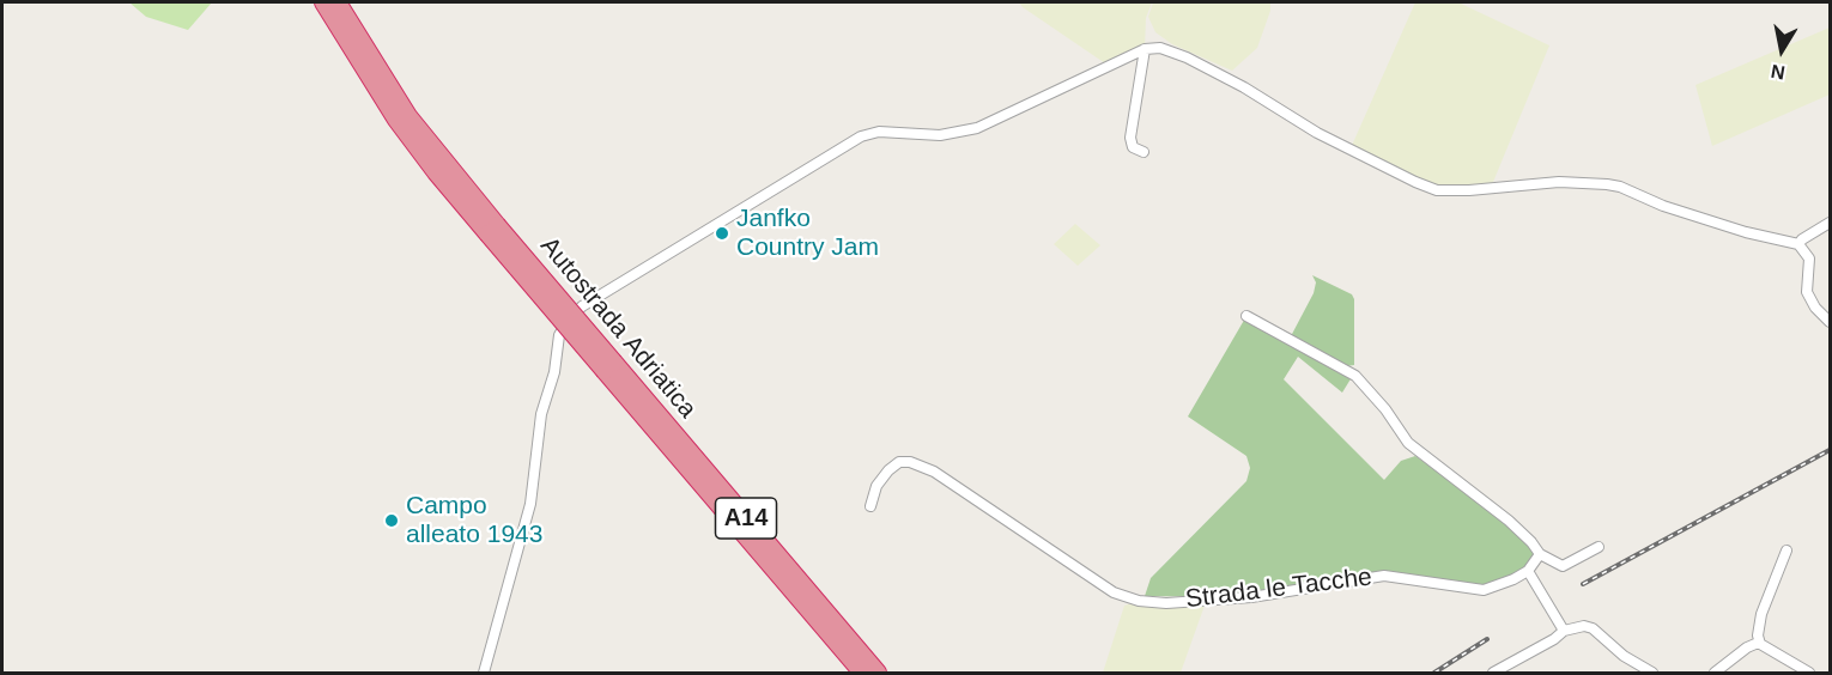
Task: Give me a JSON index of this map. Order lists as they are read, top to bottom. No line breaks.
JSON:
{"streets":{"highway":["Autostrada Adriatica","A14"],"street":["Strada le Tacche"]},"places":["Janfko Country Jam","Campo alleato 1943"],"north":"bottom"}
